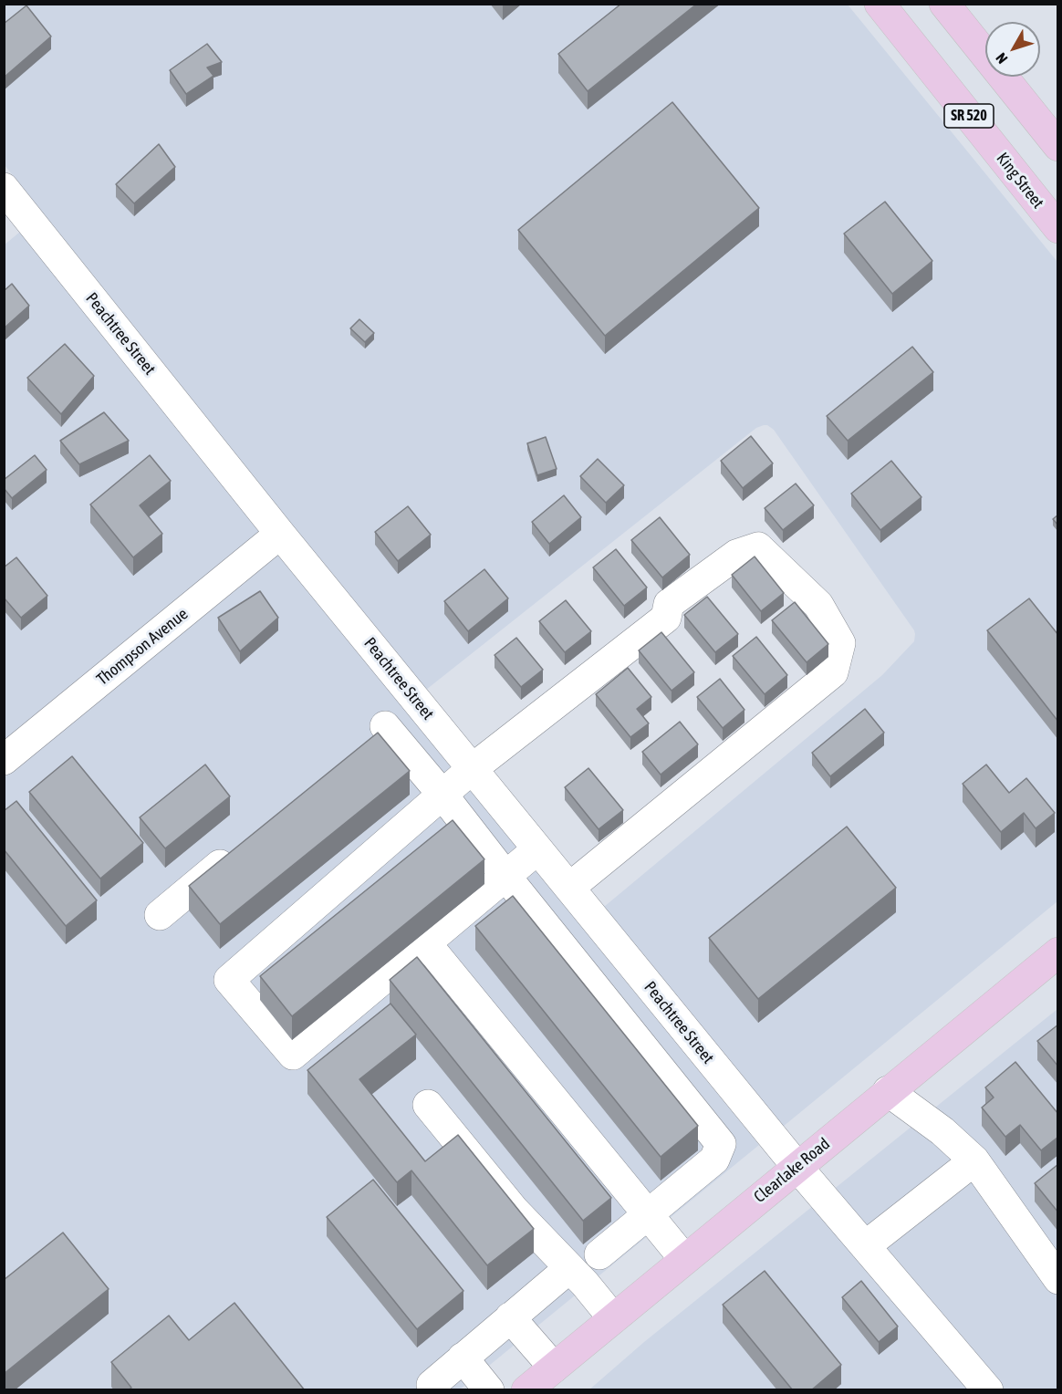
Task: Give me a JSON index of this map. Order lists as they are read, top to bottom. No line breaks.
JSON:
{"streets":{"main road":["SR 520","King Street","Clearlake Road"],"street":["Peachtree Street","Thompson Avenue"]},"crossings":[["Peachtree Street","Thompson Avenue"],["Peachtree Street","Clearlake Road"]],"north":"bottom left"}
